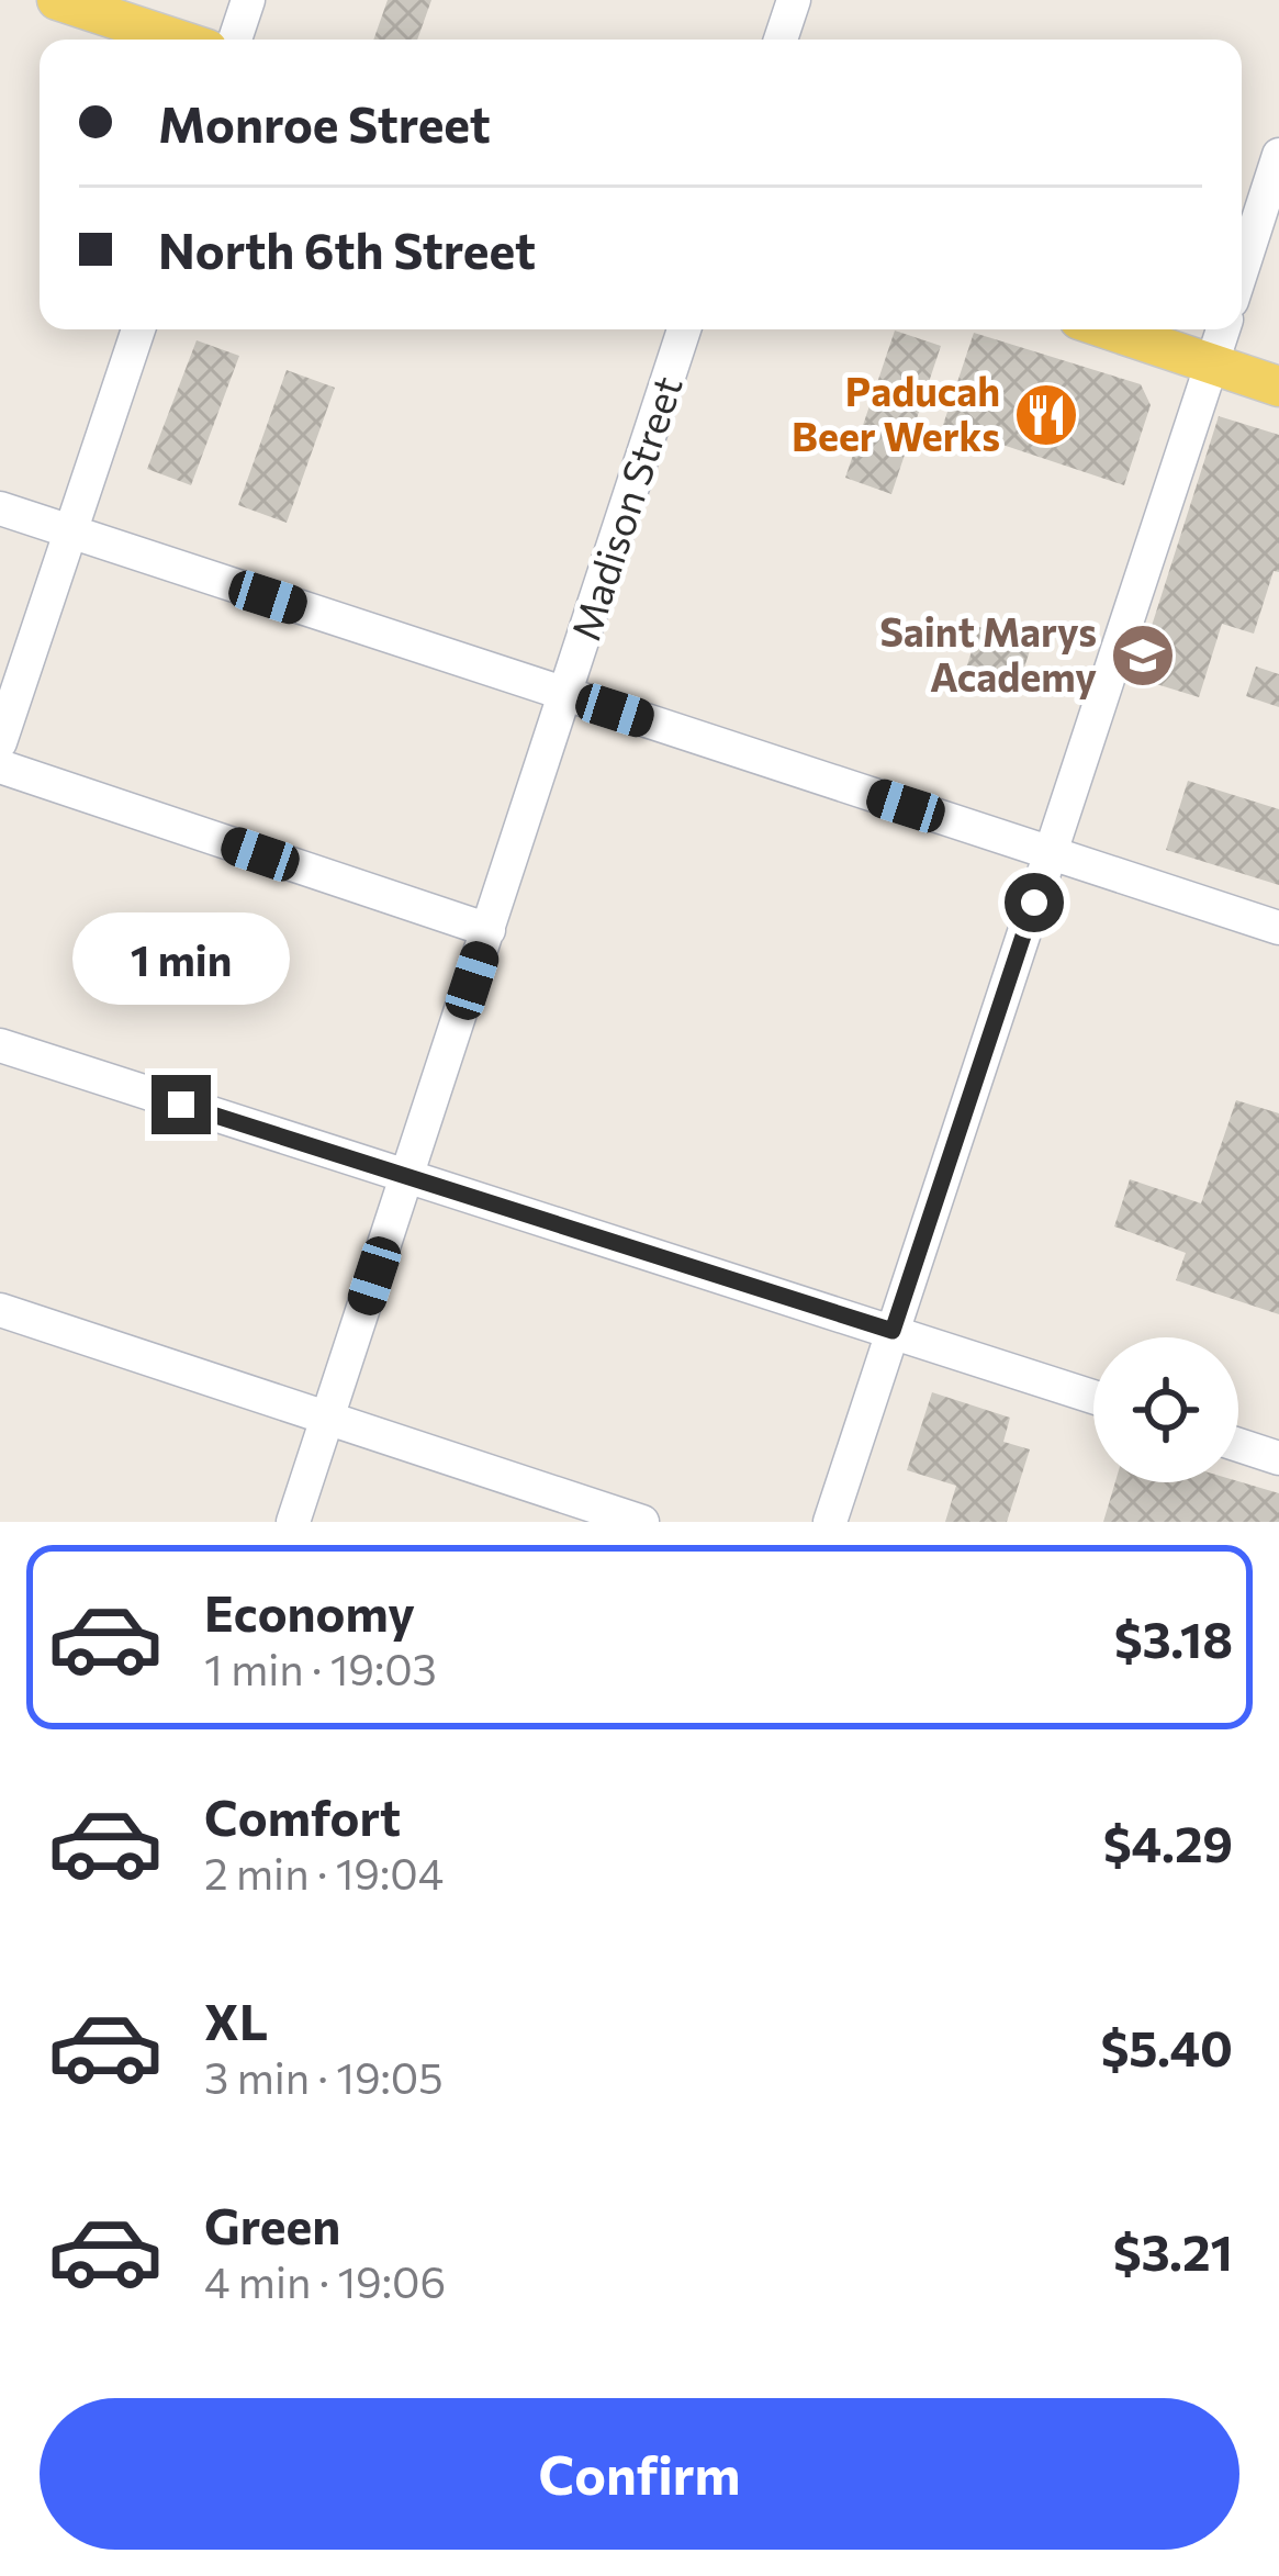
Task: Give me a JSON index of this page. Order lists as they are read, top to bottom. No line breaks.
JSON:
{"streets":{"street":["Madison Street"]},"places":{"restaurant":["Paducah Beer Werks"],"school or university":["Saint Marys Academy"]},"page":{"banner":["Monroe Street","North 6th Street"],"bubble":"1 min","list":[{"name":"Economy","note":"1 min · 19:03","value":"$3.18"},{"name":"Comfort","note":"2 min · 19:04","value":"$4.29"},{"name":"XL","note":"3 min · 19:05","value":"$5.40"},{"name":"Green","note":"4 min · 19:06","value":"$3.21"}],"buttons":"Confirm"}}
